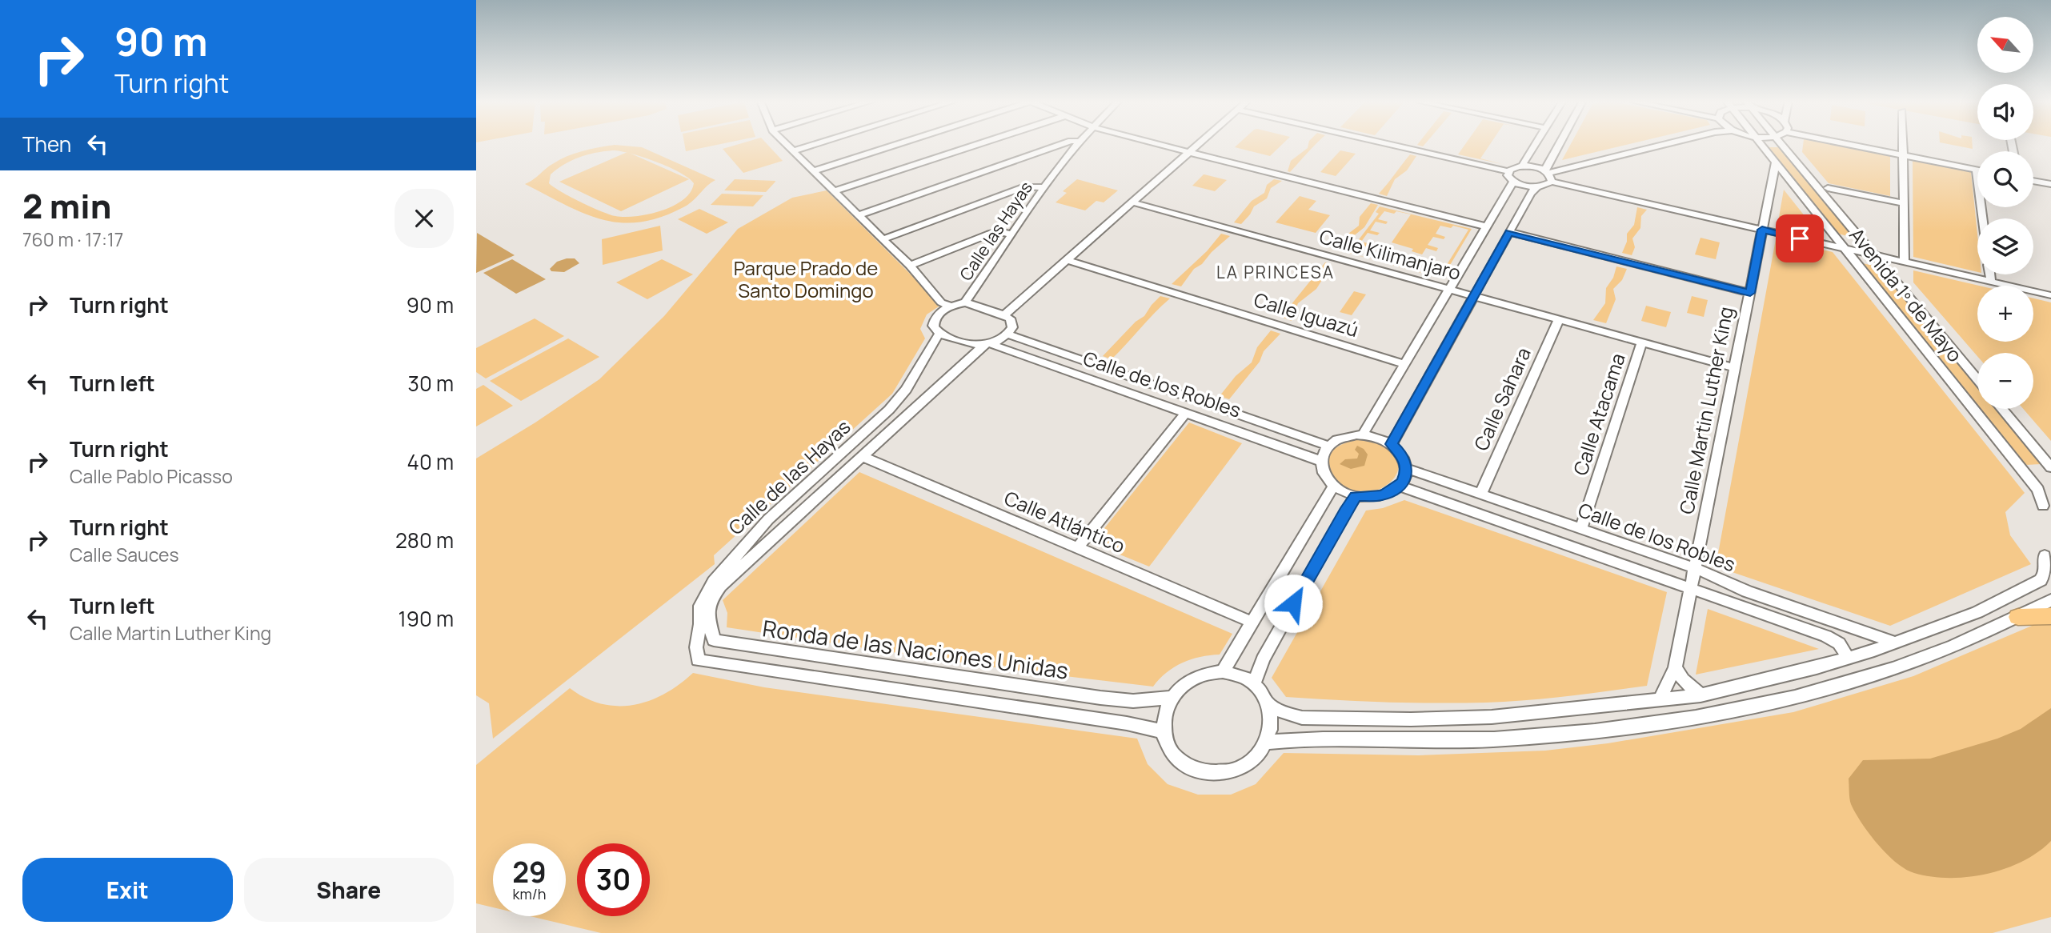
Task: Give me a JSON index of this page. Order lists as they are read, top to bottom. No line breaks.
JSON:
{"streets":{"street":["Calle las Hayas","Calle Kilimanjaro","Avenida 1º de Mayo","Calle Iguazú","Calle de los Robles","Calle Sahara","Calle Martin Luther King","Calle Atacama","Calle de las Hayas","Calle Atlántico","Ronda de las Naciones Unidas"]},"crossings":[["Calle Kilimanjaro","Calle Sahara"],["Calle Kilimanjaro","Calle Martin Luther King"],["Calle Kilimanjaro","Calle Atacama"],["Avenida 1º de Mayo","Calle Martin Luther King"],["Calle de los Robles","Calle Sahara"],["Calle de los Robles","Calle Martin Luther King"],["Calle de los Robles","Calle Atacama"],["Calle de los Robles","Calle de las Hayas"],["Calle de las Hayas","Ronda de las Naciones Unidas"],["Calle Atlántico","Ronda de las Naciones Unidas"]],"districts":["LA PRINCESA"],"parks":["Parque Prado de Santo Domingo"],"north":"top left","page":{"turn":["90 m","Turn right"],"map_buttons":["+","−"],"then":"Then","heading":["2 min","760 m · 17:17"],"list":[{"name":"Turn right","value":"90 m"},{"name":"Turn left","value":"30 m"},{"name":"Turn right","note":"Calle Pablo Picasso","value":"40 m"},{"name":"Turn right","note":"Calle Sauces","value":"280 m"},{"name":"Turn left","note":"Calle Martin Luther King","value":"190 m"}],"speed":"29 km/h","limit":"30","buttons":["Exit","Share"]}}
